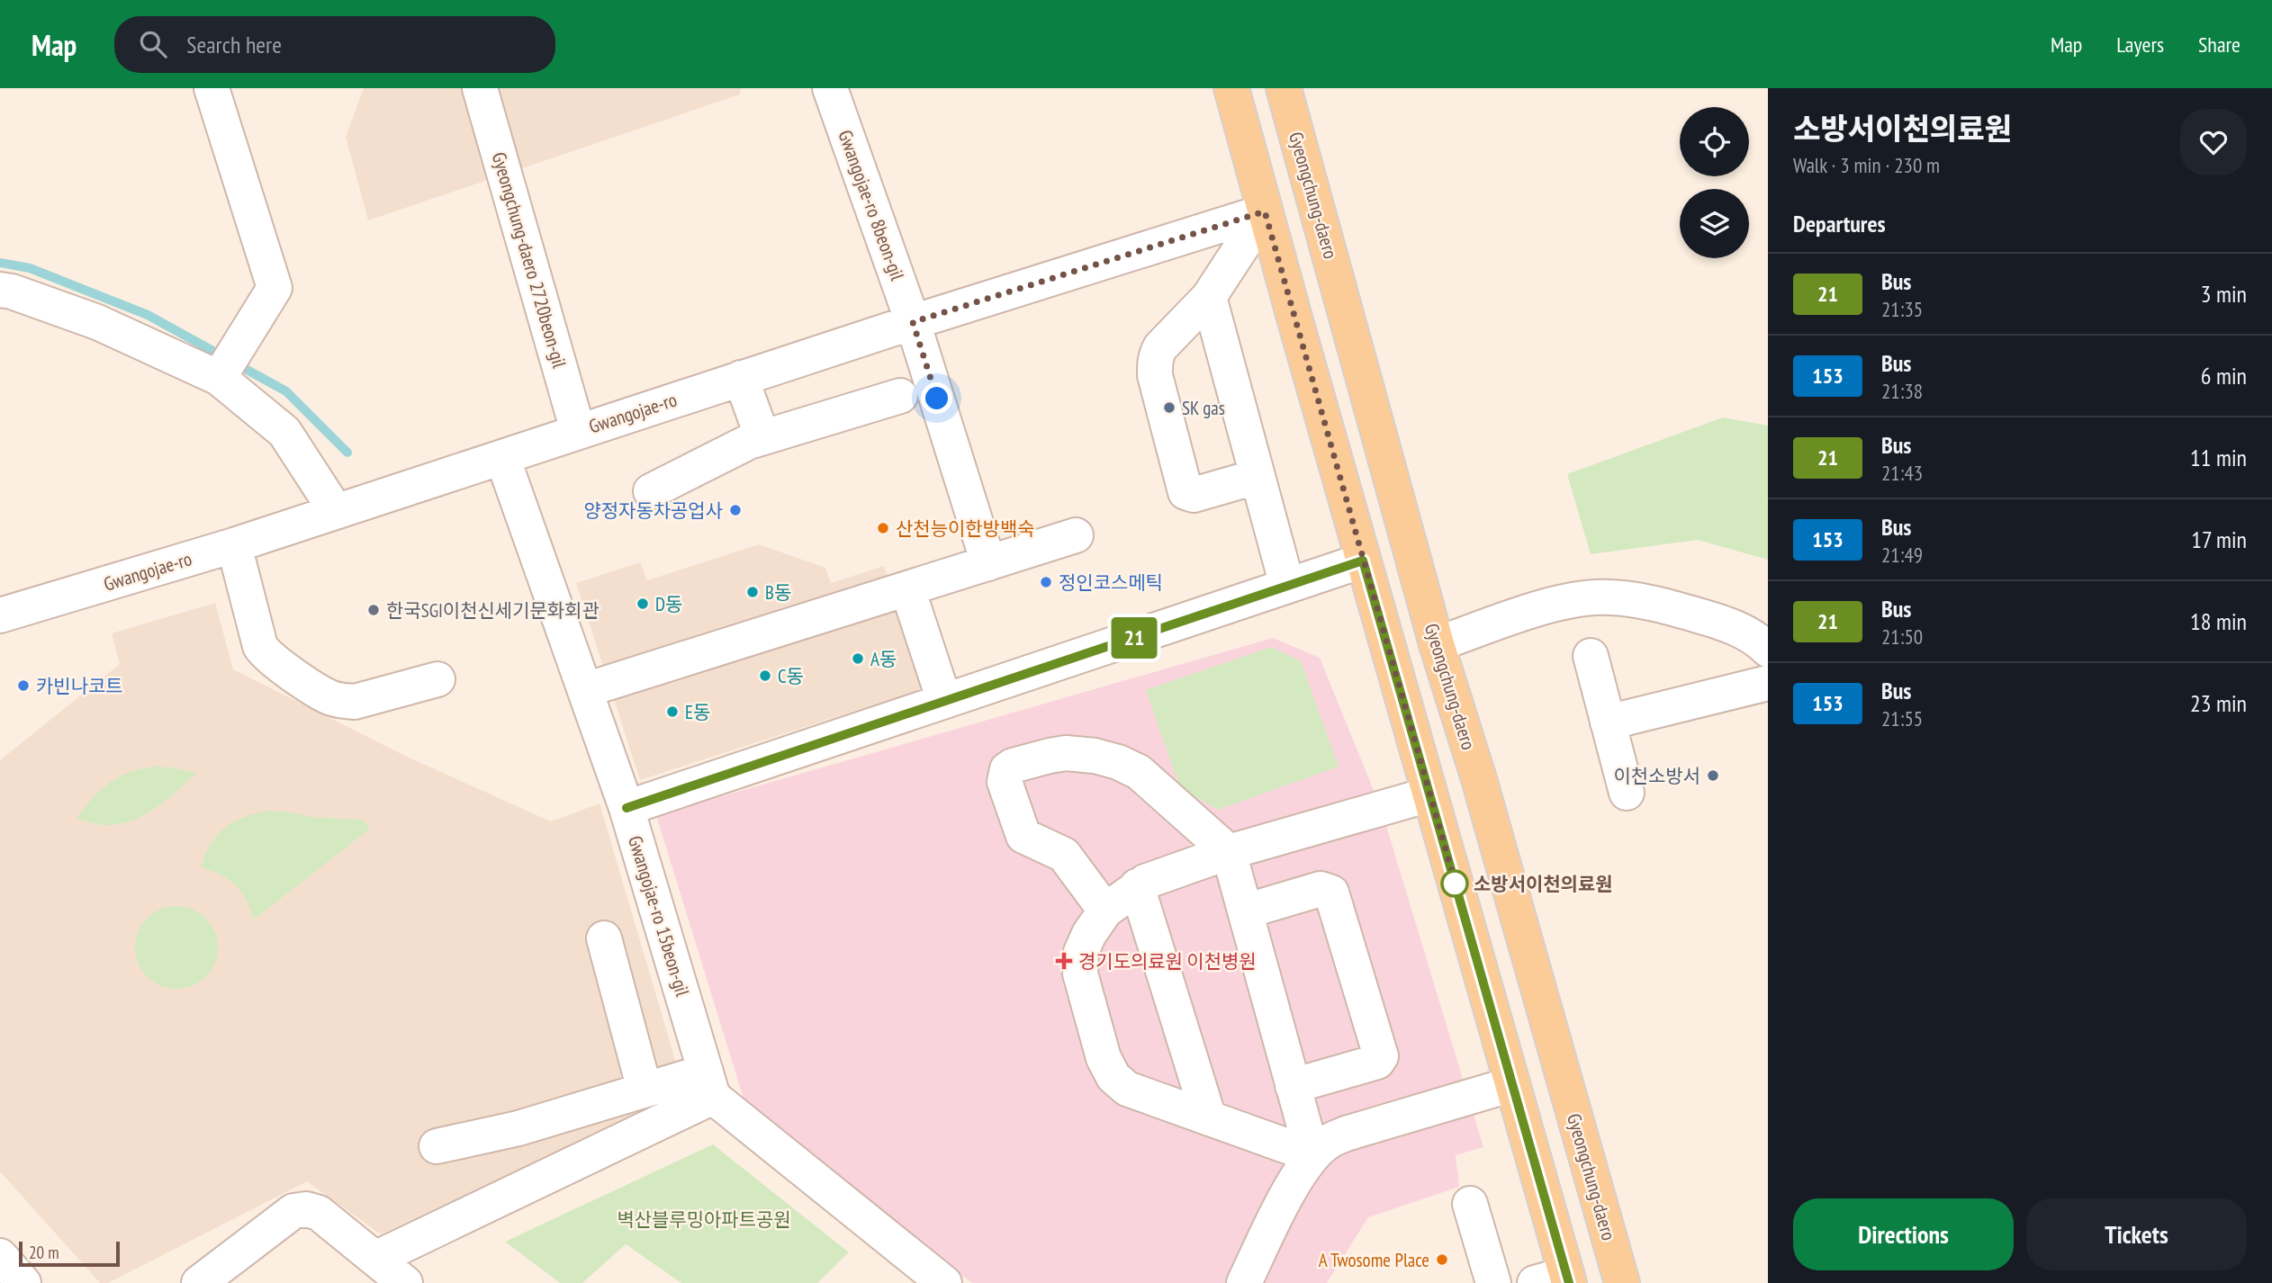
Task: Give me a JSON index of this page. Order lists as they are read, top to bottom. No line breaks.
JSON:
{"streets":{"main road":["Gyeongchung-daero"],"street":["Gwangojae-ro 8beon-gil","Gyeongchung-daero 2720beon-gil","Gwangojae-ro","Gwangojae-ro 15beon-gil"]},"crossings":[["Gwangojae-ro 8beon-gil","Gwangojae-ro"],["Gyeongchung-daero 2720beon-gil","Gwangojae-ro"],["Gwangojae-ro","Gwangojae-ro 15beon-gil"]],"parks":["벽산블루밍아파트공원"],"places":{"other":["SK gas","양정자동차공업사","산천능이한방백숙","정인코스메틱","B동","D동","한국SGI이천신세기문화회관","A동","C동","카빈나코트","E동","이천소방서","소방서이천의료원","A Twosome Place"],"health":["경기도의료원 이천병원"]},"lines":["bus line 21"],"scale_bar":"20 m","page":{"header":"Map","search":"Search here","nav":["Map","Layers","Share"],"on_map":"21","heading":[["소방서이천의료원","Walk · 3 min · 230 m"],"Departures"],"list":[{"mark":"21","name":"Bus","note":"21:35","value":"3 min"},{"mark":"153","name":"Bus","note":"21:38","value":"6 min"},{"mark":"21","name":"Bus","note":"21:43","value":"11 min"},{"mark":"153","name":"Bus","note":"21:49","value":"17 min"},{"mark":"21","name":"Bus","note":"21:50","value":"18 min"},{"mark":"153","name":"Bus","note":"21:55","value":"23 min"}],"buttons":["Directions","Tickets"],"scale":"20 m"}}
